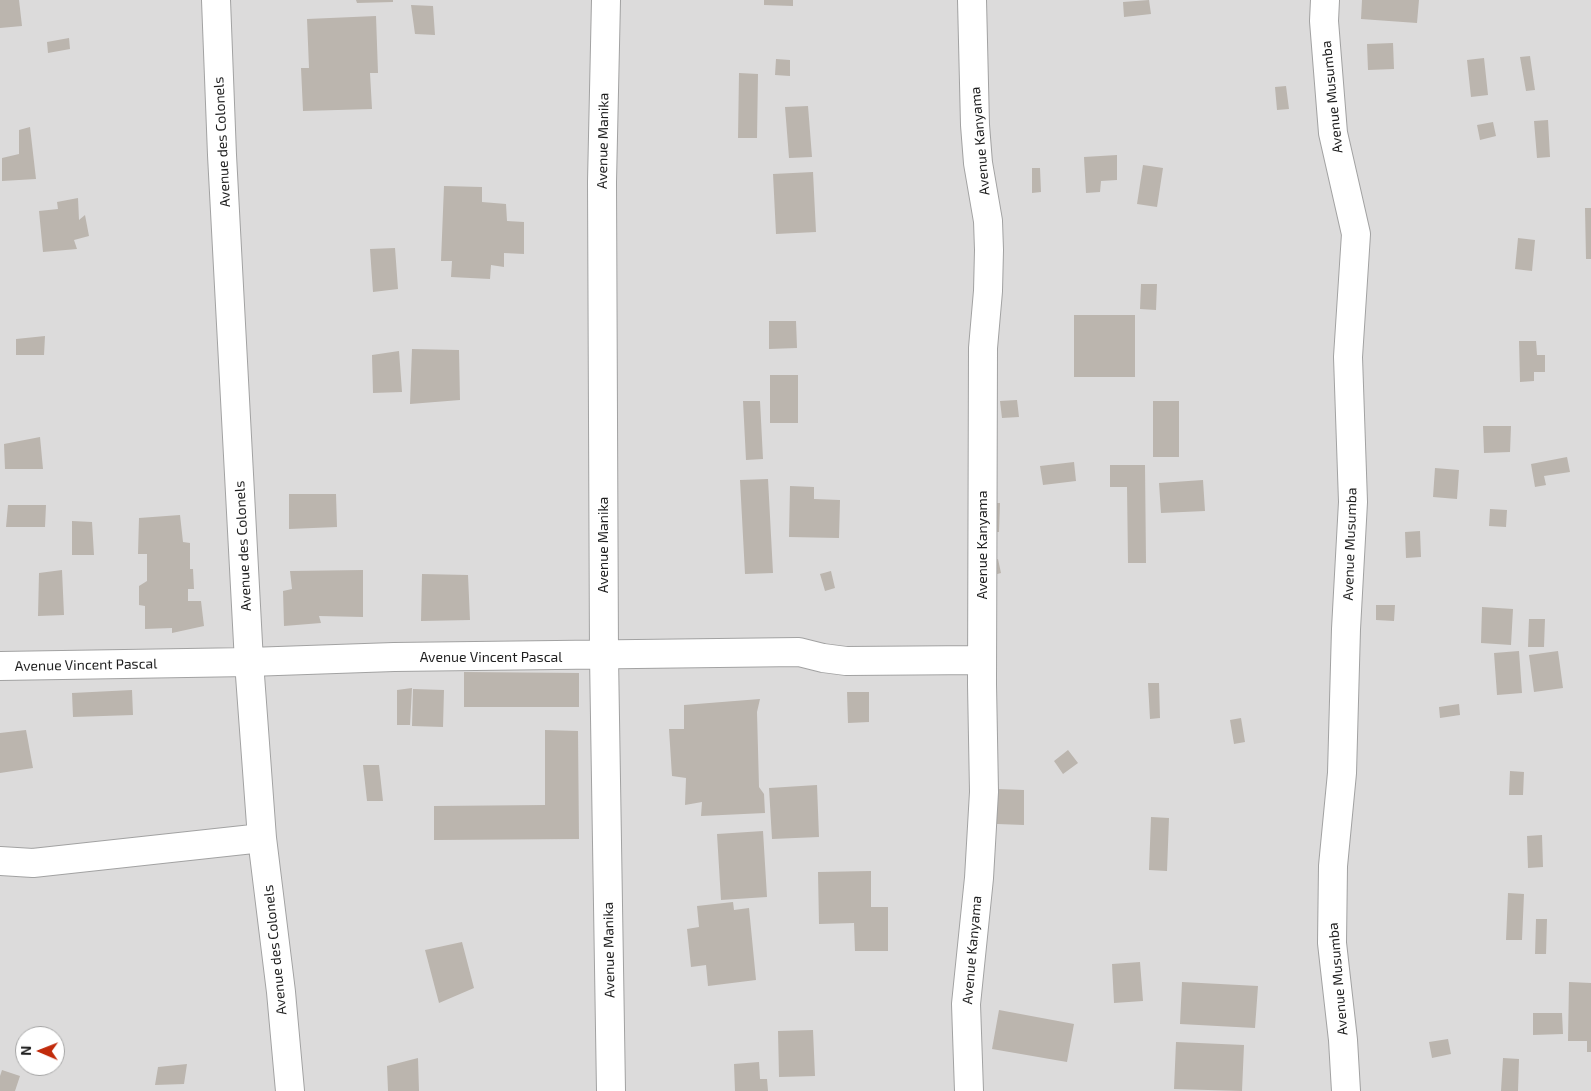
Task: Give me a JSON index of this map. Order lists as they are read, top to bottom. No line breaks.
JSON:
{"streets":{"street":["Avenue Musumba","Avenue Manika","Avenue Kanyama","Avenue des Colonels","Avenue Vincent Pascal"]},"crossings":[["Avenue Manika","Avenue Vincent Pascal"],["Avenue Kanyama","Avenue Vincent Pascal"],["Avenue des Colonels","Avenue Vincent Pascal"]],"north":"left"}
